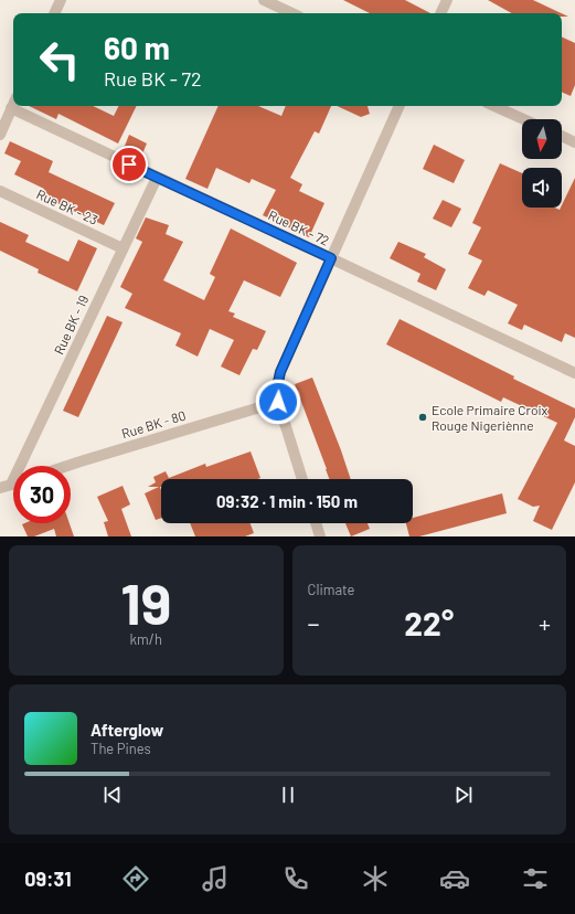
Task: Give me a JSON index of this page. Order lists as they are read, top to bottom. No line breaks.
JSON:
{"streets":{"street":["Rue BK - 23","Rue BK - 72","Rue BK - 19","Rue BK - 80"]},"crossings":[["Rue BK - 23","Rue BK - 19"],["Rue BK - 72","Rue BK - 19"]],"places":["Ecole Primaire Croix Rouge Nigeriènne"],"north":"bottom","page":{"turn":["60 m","Rue BK - 72"],"limit":"30","trip":"09:32 · 1 min · 150 m","tile":[["19","km/h"],"Climate"],"heat":["−","22°","+"],"song":["Afterglow","The Pines"],"tabs":"09:31"}}
